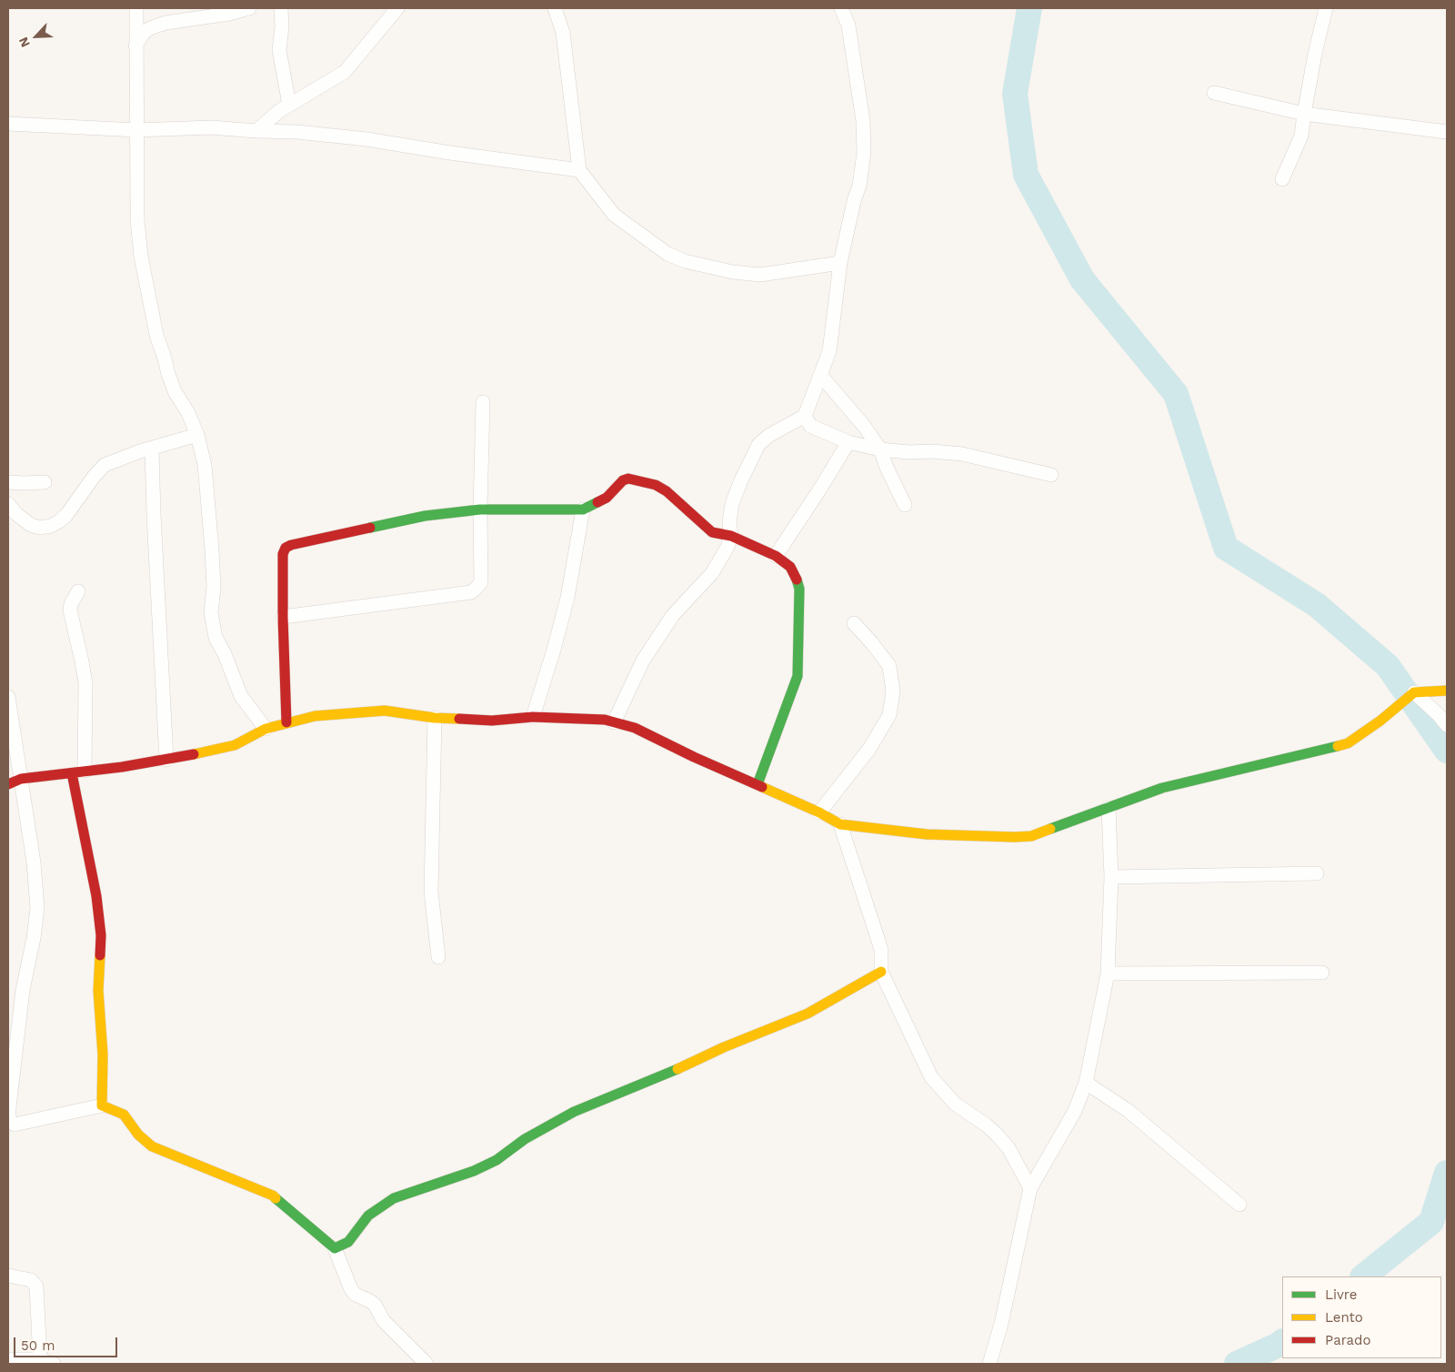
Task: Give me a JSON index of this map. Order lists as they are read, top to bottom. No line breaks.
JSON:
{"legend":["Livre","Lento","Parado"],"scale_bar":"50 m","north":"bottom left"}
